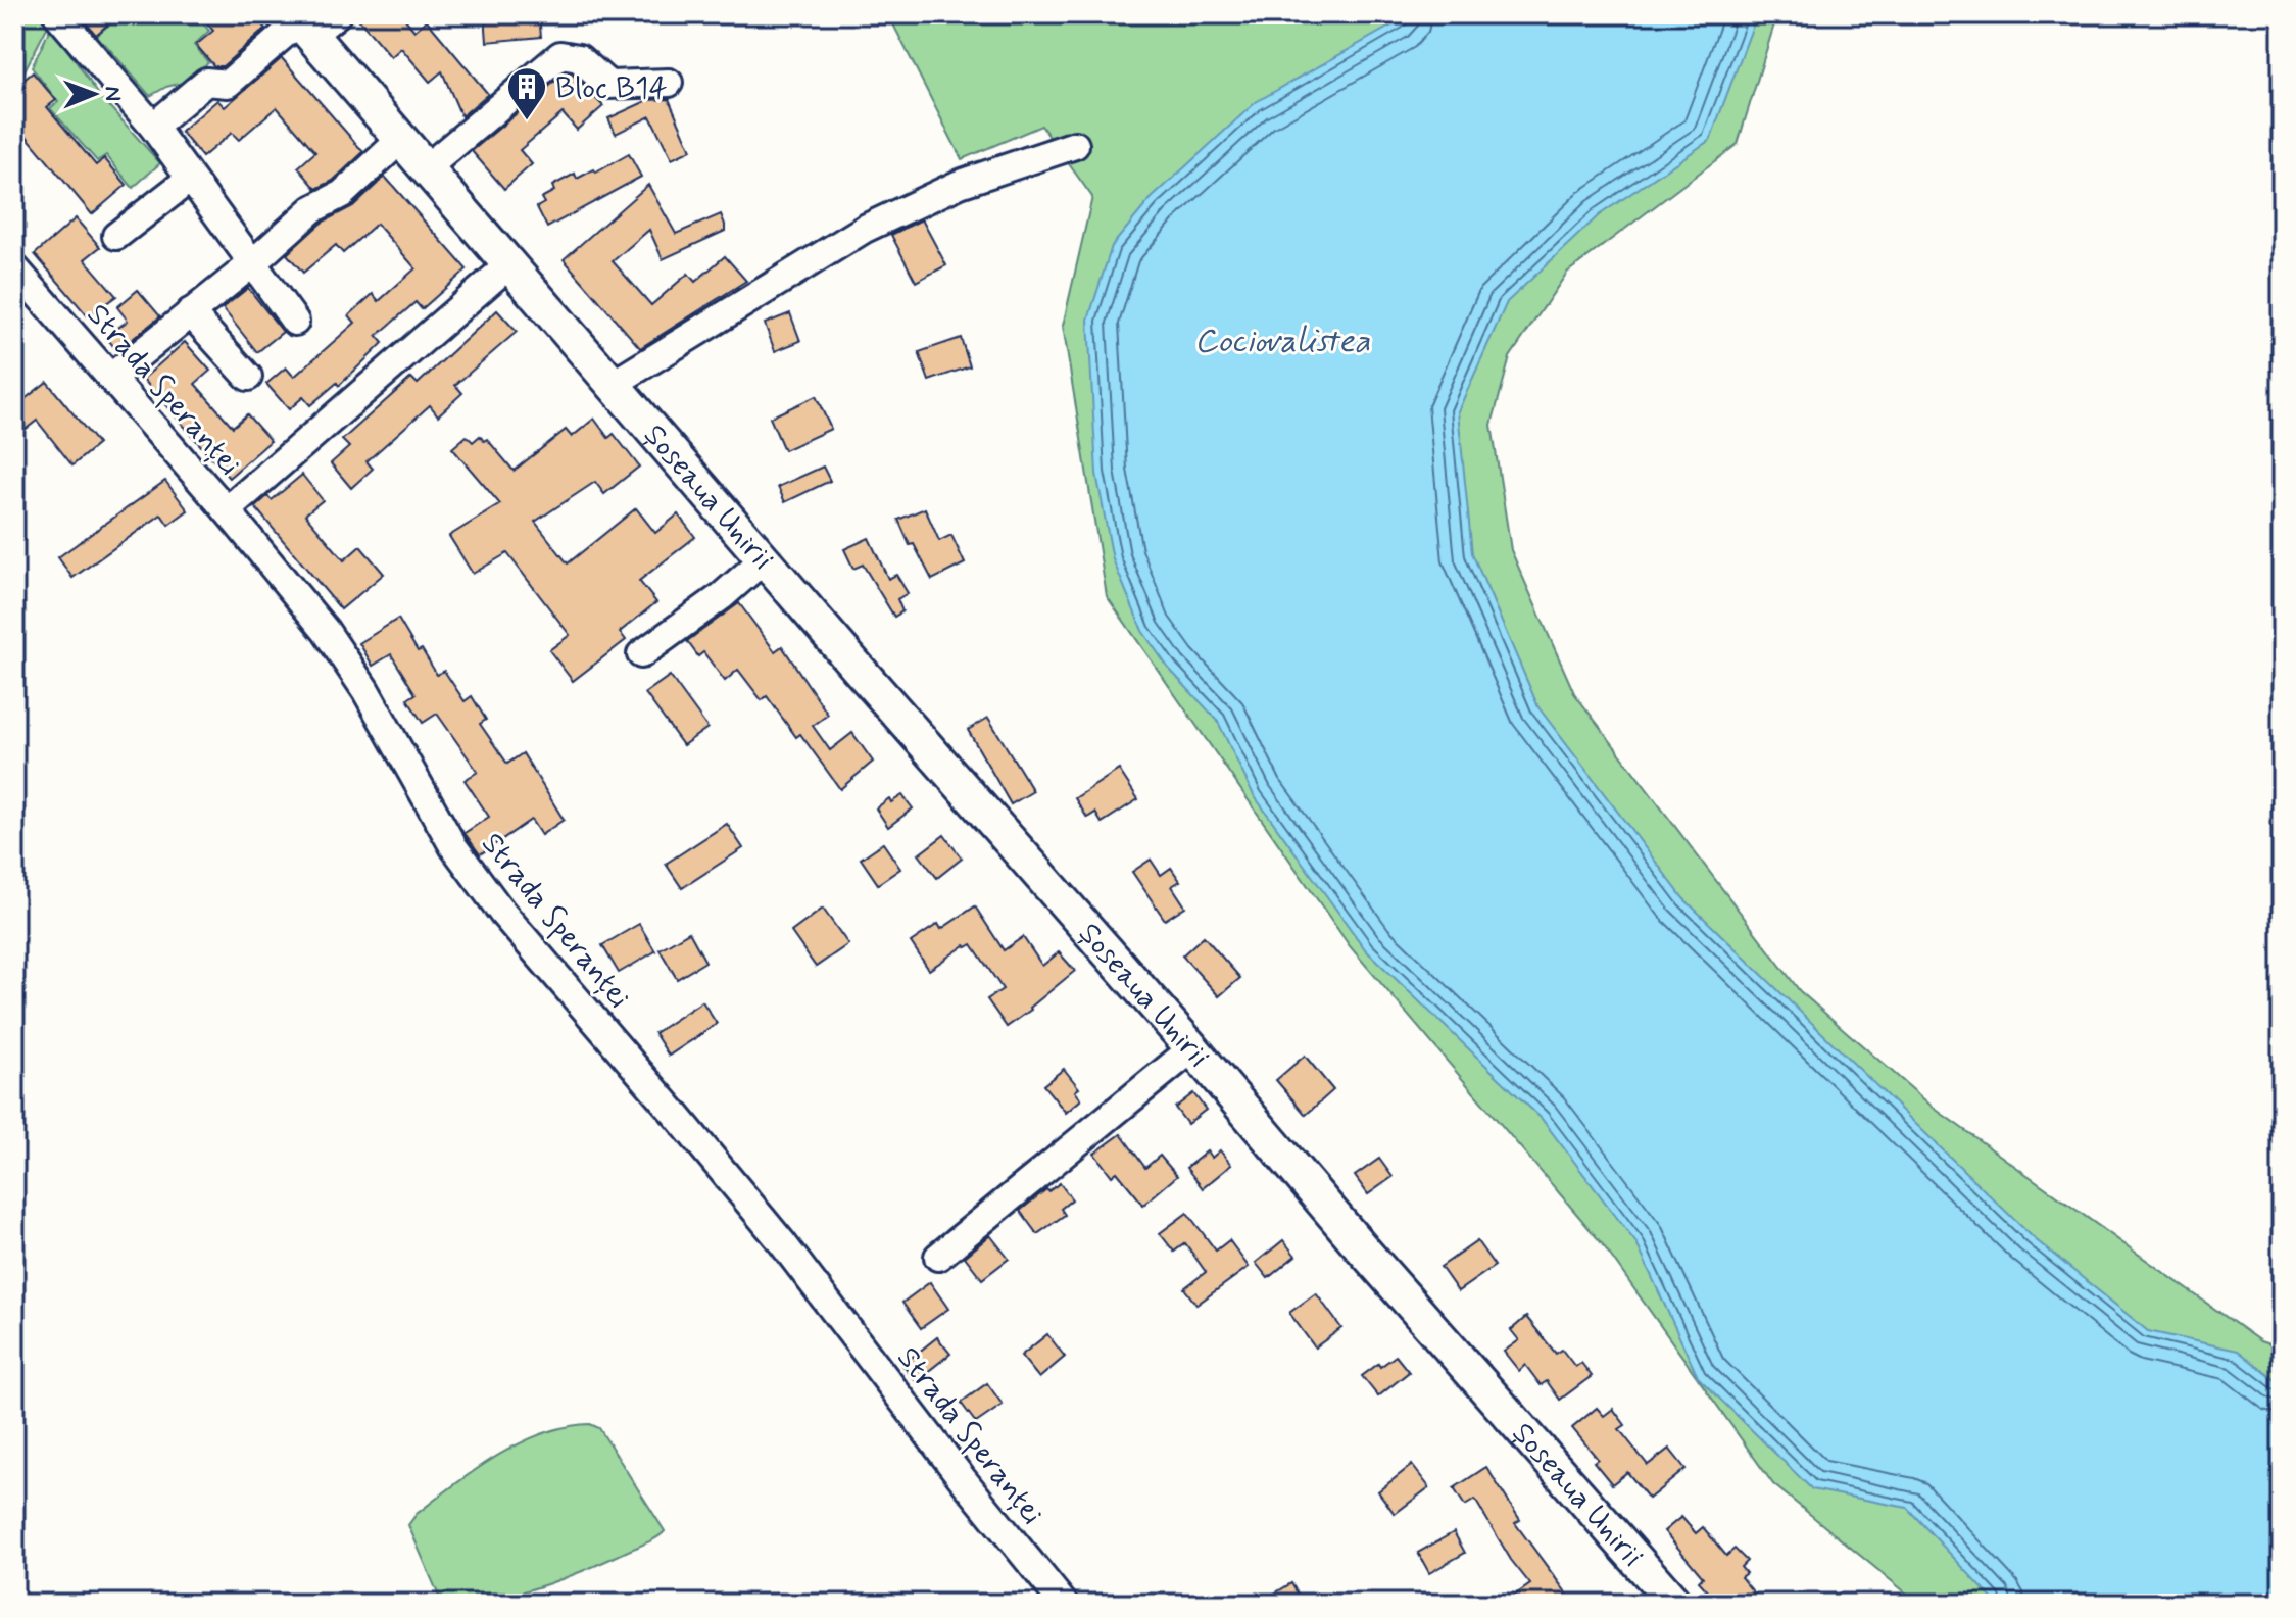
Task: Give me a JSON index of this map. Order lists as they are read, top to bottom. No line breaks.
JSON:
{"streets":{"main road":["Șoseaua Unirii"],"street":["Strada Speranței"]},"water":["Cociovalistea"],"places":{"building":["Bloc B14"]},"north":"right"}
